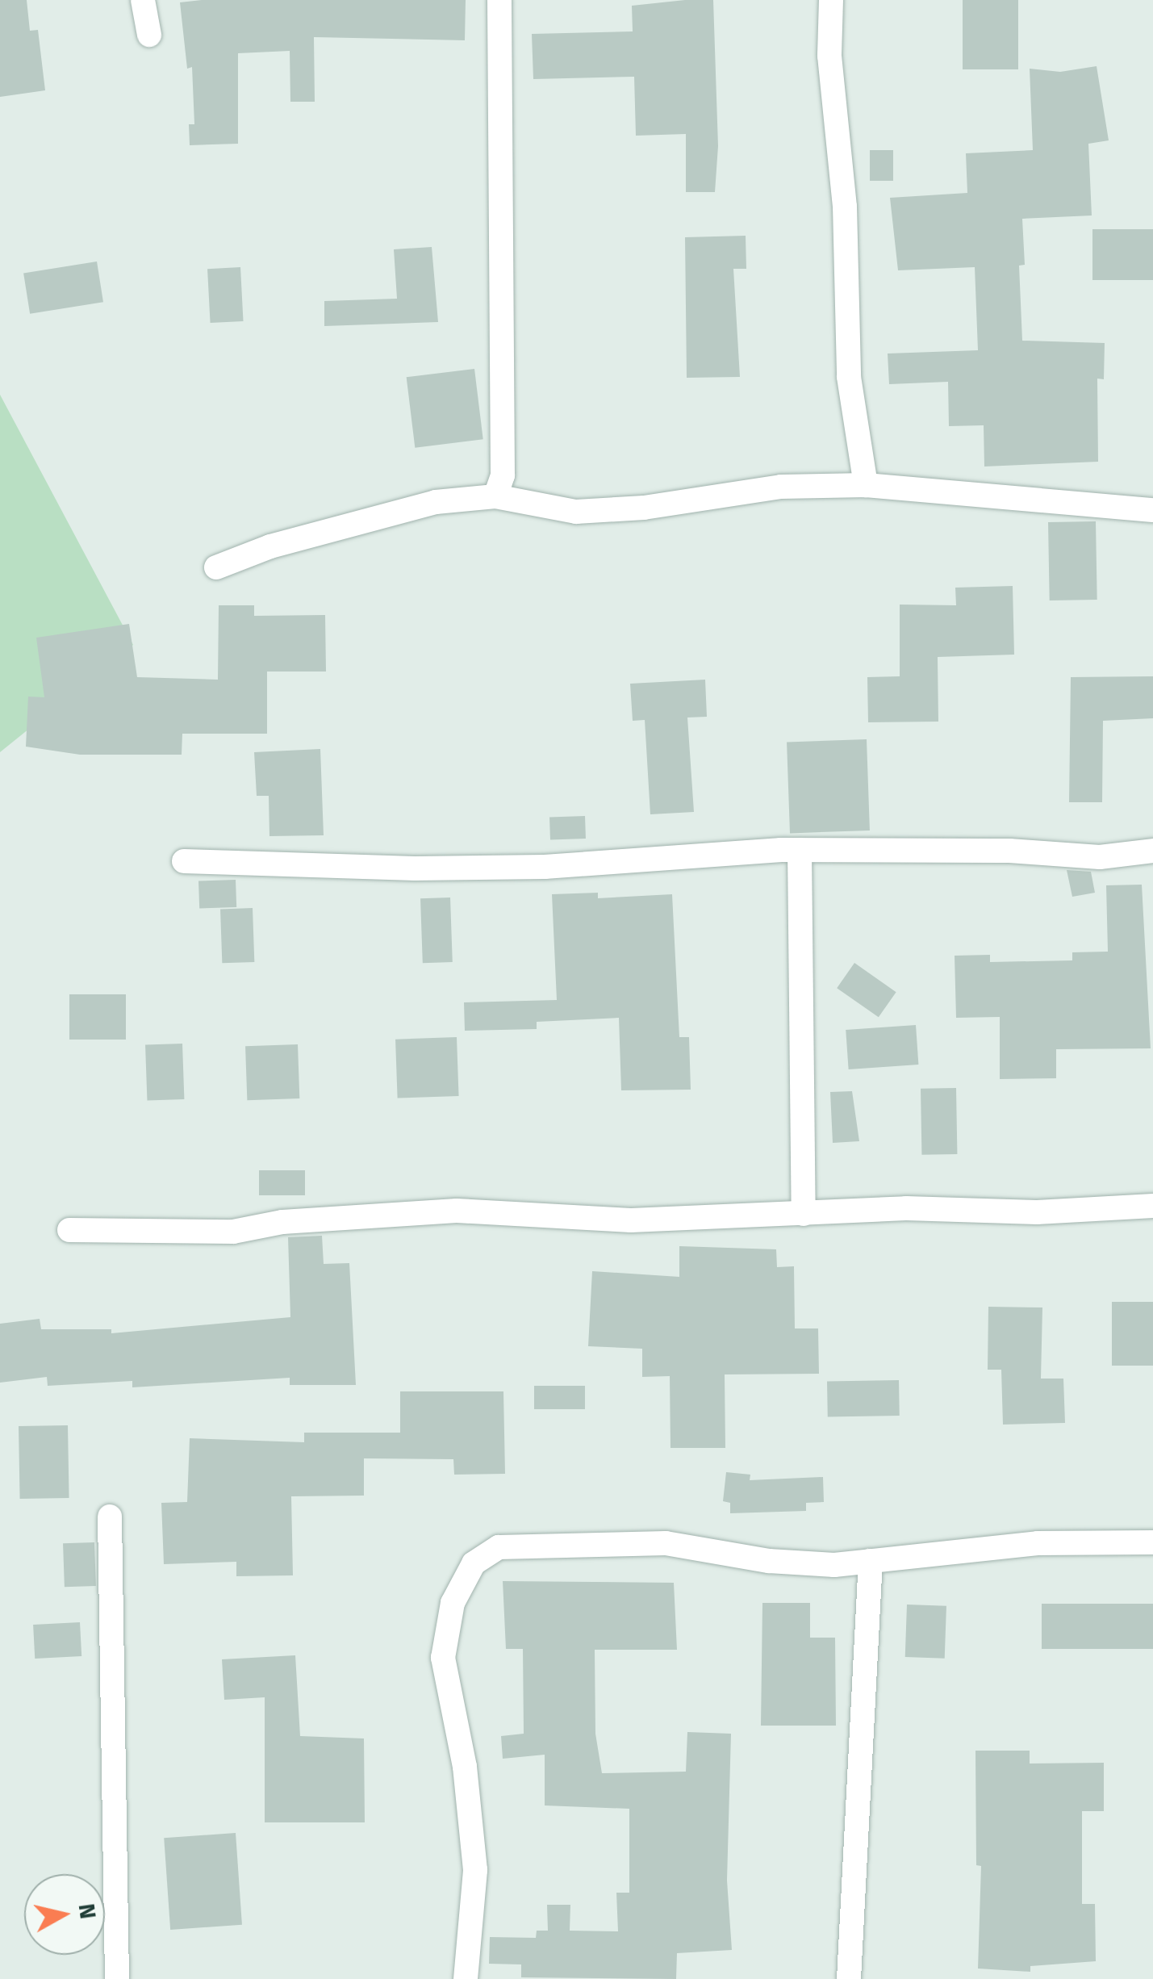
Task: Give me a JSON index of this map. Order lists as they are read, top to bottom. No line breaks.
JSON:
{"north":"right"}
